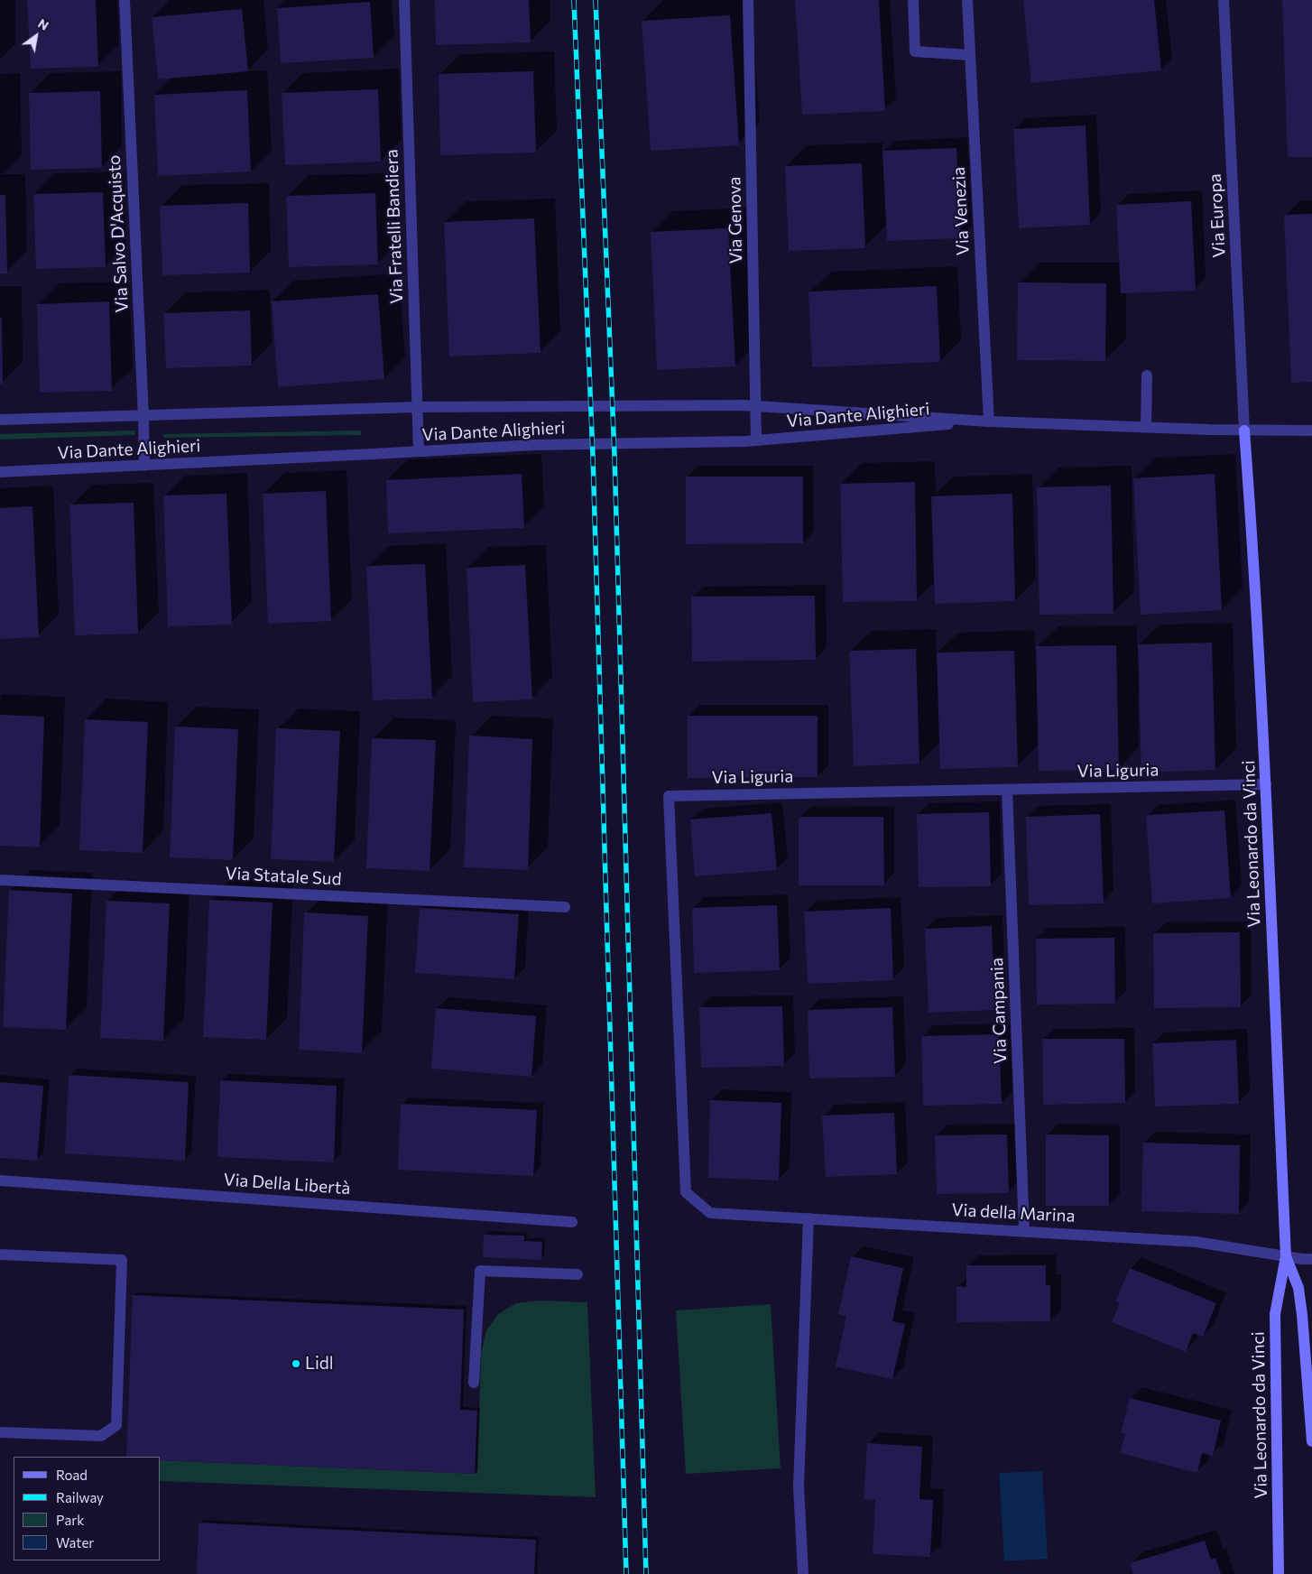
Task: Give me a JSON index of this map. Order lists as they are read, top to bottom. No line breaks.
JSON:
{"streets":{"street":["Via Venezia","Via Europa","Via Genova","Via Fratelli Bandiera","Via Salvo D'Acquisto","Via Dante Alighieri","Via Liguria","Via Leonardo da Vinci","Via Statale Sud","Via Campania","Via Della Libertà","Via della Marina"]},"crossings":[["Via Venezia","Via Dante Alighieri"],["Via Europa","Via Dante Alighieri"],["Via Europa","Via Leonardo da Vinci"],["Via Genova","Via Dante Alighieri"],["Via Fratelli Bandiera","Via Dante Alighieri"],["Via Salvo D'Acquisto","Via Dante Alighieri"],["Via Dante Alighieri","Via Leonardo da Vinci"],["Via Liguria","Via Leonardo da Vinci"],["Via Liguria","Via Campania"],["Via Liguria","Via della Marina"],["Via Leonardo da Vinci","Via della Marina"],["Via Campania","Via della Marina"]],"places":["Lidl"],"legend":["Road","Railway","Park","Water"],"north":"top right"}
